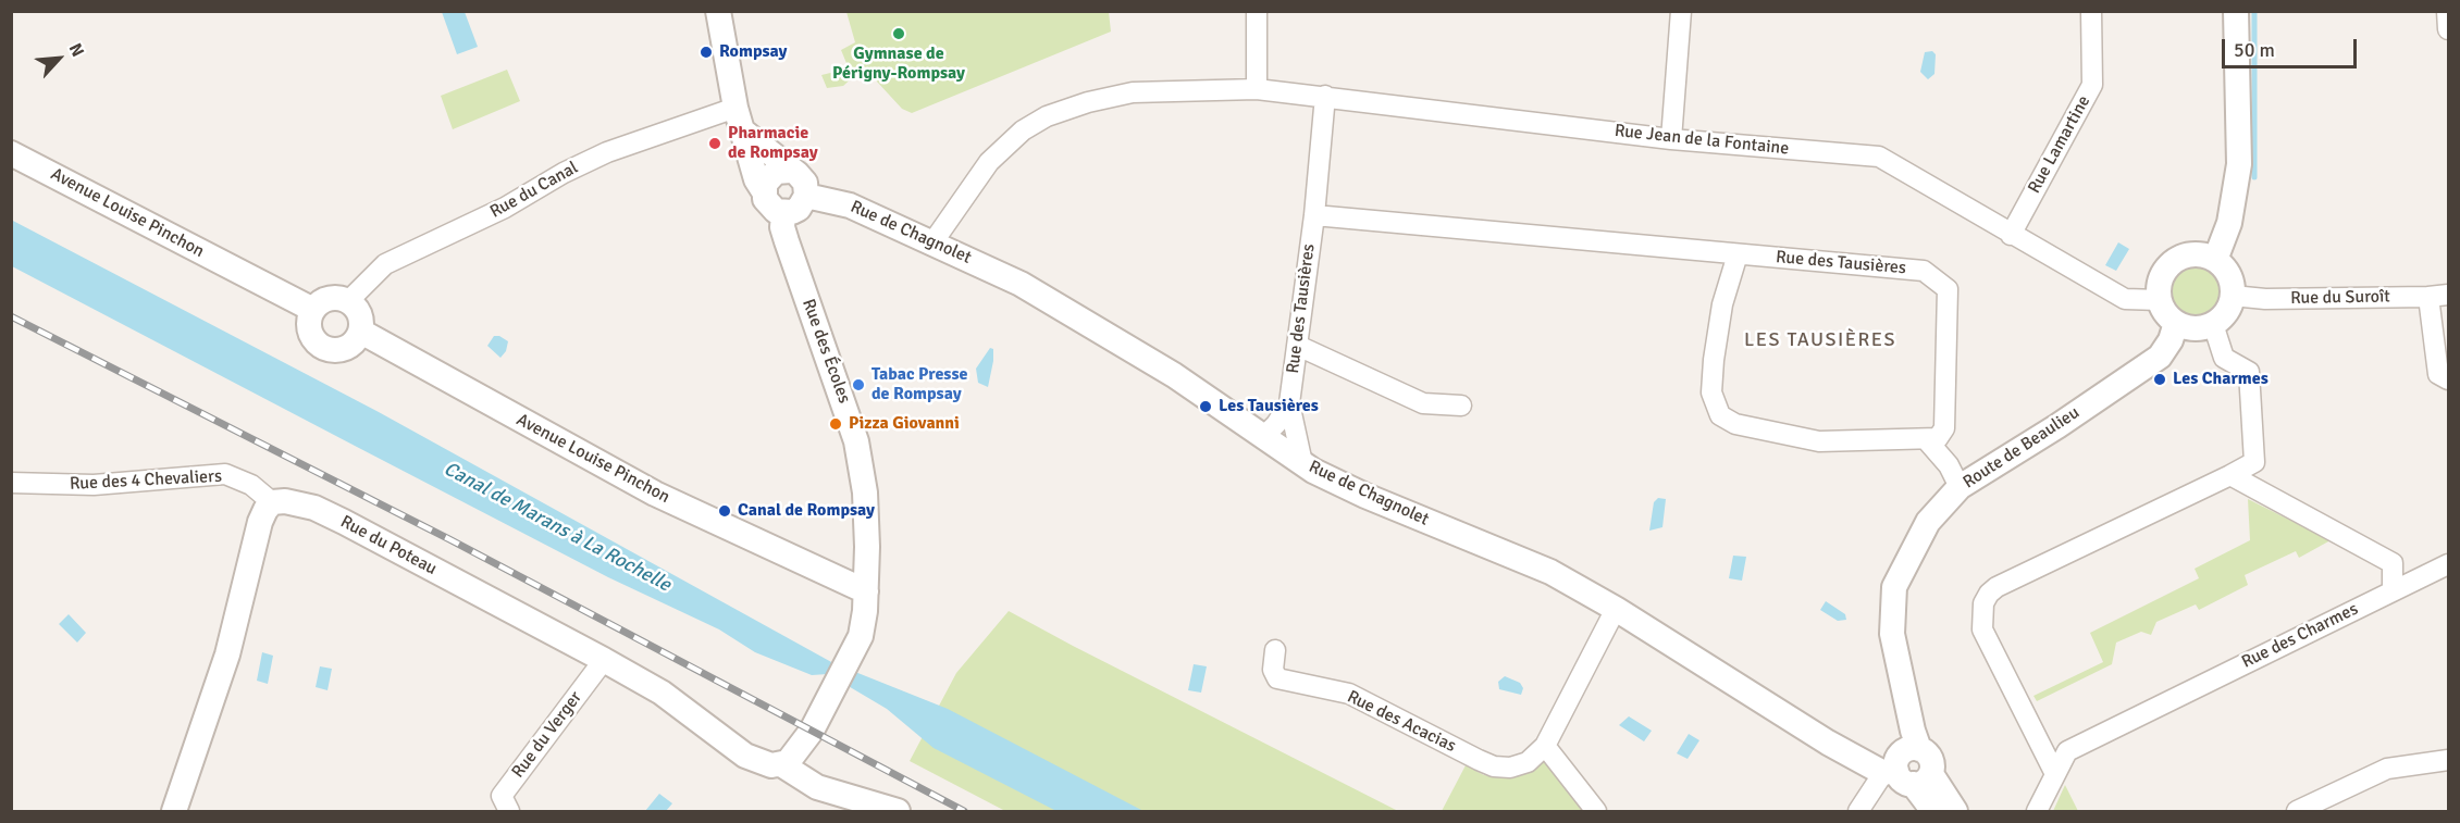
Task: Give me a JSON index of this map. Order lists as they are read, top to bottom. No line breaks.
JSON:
{"streets":{"street":["Rue Jean de la Fontaine","Rue Lamartine","Rue du Canal","Avenue Louise Pinchon","Rue de Chagnolet","Rue des Tausières","Rue du Suroît","Rue des Écoles","Route de Beaulieu","Rue des 4 Chevaliers","Rue du Poteau","Rue des Charmes","Rue des Acacias","Rue du Verger"]},"crossings":[["Rue Jean de la Fontaine","Rue Lamartine"],["Rue Jean de la Fontaine","Rue de Chagnolet"],["Rue Jean de la Fontaine","Rue des Tausières"],["Rue Jean de la Fontaine","Rue du Suroît"],["Rue Jean de la Fontaine","Route de Beaulieu"],["Rue du Canal","Avenue Louise Pinchon"],["Avenue Louise Pinchon","Rue des Écoles"],["Rue de Chagnolet","Rue des Écoles"],["Rue de Chagnolet","Route de Beaulieu"],["Rue de Chagnolet","Rue des Acacias"],["Rue du Suroît","Route de Beaulieu"],["Rue des Écoles","Rue du Poteau"],["Rue des 4 Chevaliers","Rue du Poteau"],["Rue du Poteau","Rue du Verger"]],"districts":["LES TAUSIÈRES"],"water":["Canal de Marans à La Rochelle"],"places":["Gymnase de Périgny-Rompsay","Rompsay","Pharmacie de Rompsay","Les Charmes","Tabac Presse de Rompsay","Les Tausières","Pizza Giovanni","Canal de Rompsay"],"scale_bar":"50 m","north":"top right"}
